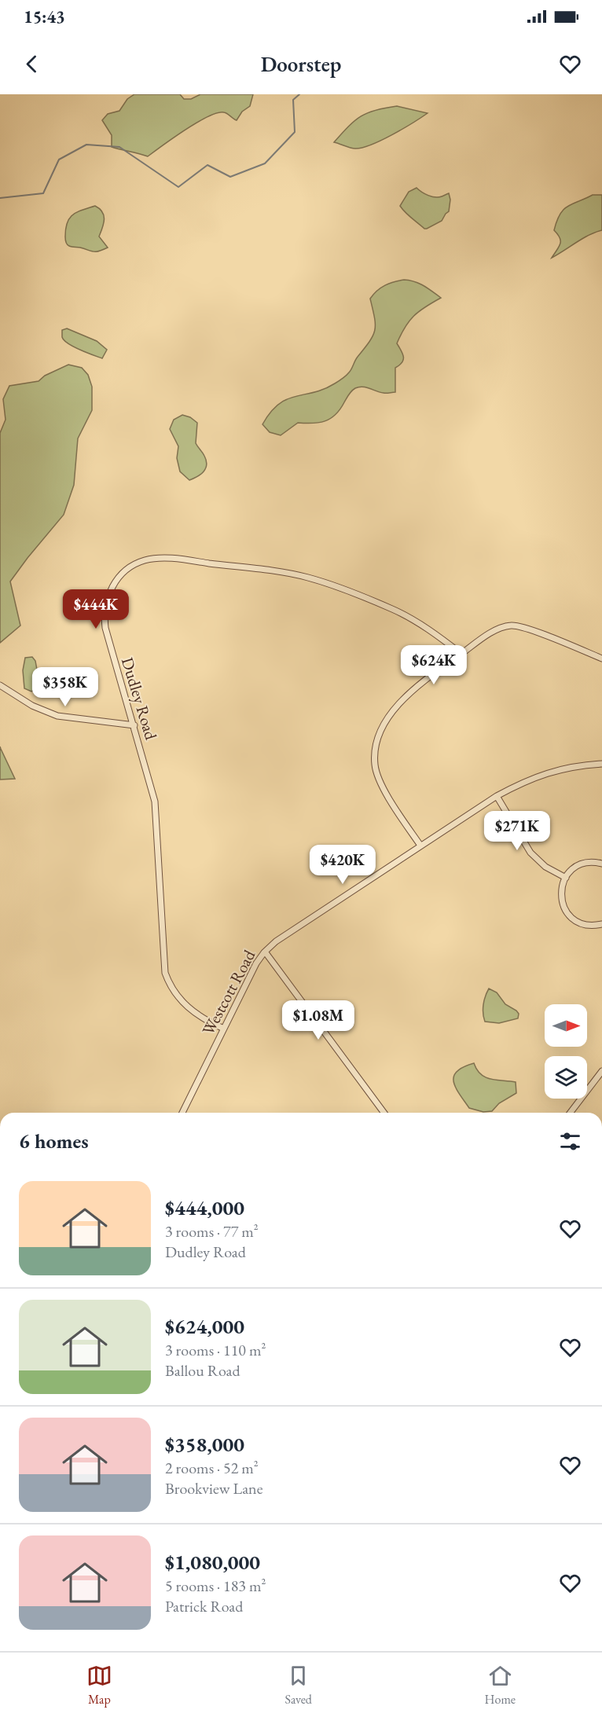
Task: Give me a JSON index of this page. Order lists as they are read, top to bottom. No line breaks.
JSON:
{"streets":{"street":["Dudley Road","Westcott Road"]},"crossings":[["Dudley Road","Westcott Road"]],"north":"right","page":{"status":"15:43","header":"Doorstep","price":["$444K","$624K","$358K","$271K","$420K","$1.08M"],"heading":"6 homes","list":[{"name":"$444,000","note":"3 rooms · 77 m² · Dudley Road"},{"name":"$624,000","note":"3 rooms · 110 m² · Ballou Road"},{"name":"$358,000","note":"2 rooms · 52 m² · Brookview Lane"},{"name":"$1,080,000","note":"5 rooms · 183 m² · Patrick Road"}],"tabs":["Map","Saved","Home"]}}
